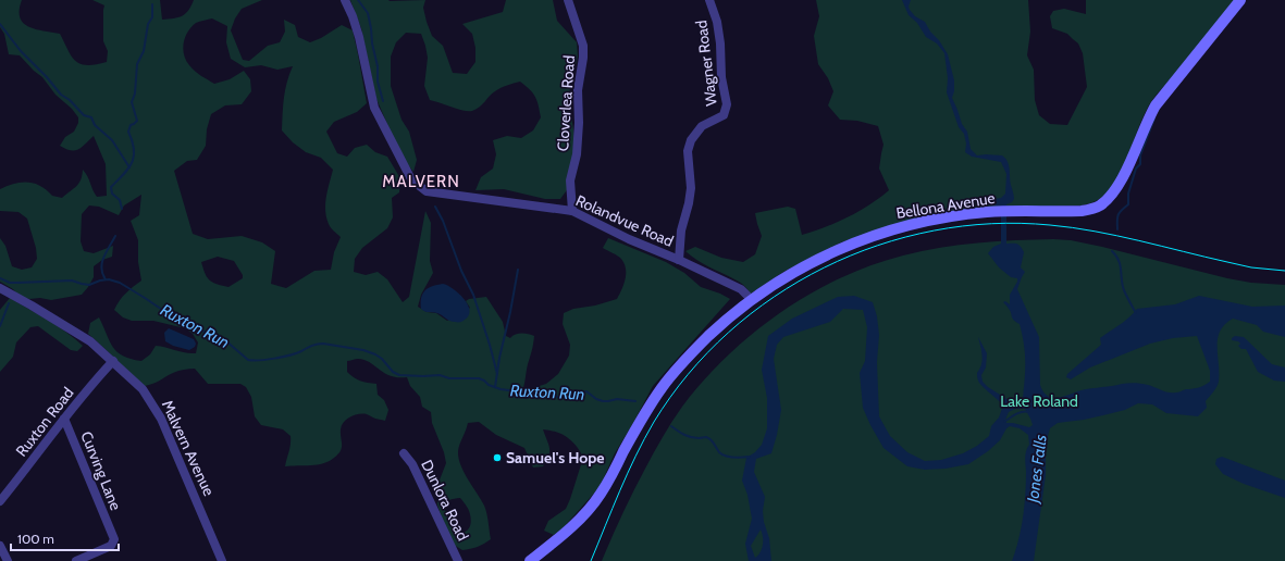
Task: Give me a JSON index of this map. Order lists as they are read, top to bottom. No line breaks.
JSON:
{"streets":{"main road":["Bellona Avenue"],"street":["Wagner Road","Cloverlea Road","Rolandvue Road","Ruxton Road","Malvern Avenue","Curving Lane","Dunlora Road"]},"crossings":[["Wagner Road","Rolandvue Road"],["Cloverlea Road","Rolandvue Road"],["Bellona Avenue","Rolandvue Road"],["Ruxton Road","Malvern Avenue"],["Ruxton Road","Curving Lane"]],"districts":["MALVERN"],"water":["Ruxton Run","Jones Falls"],"parks":["Lake Roland"],"places":["Samuel's Hope"],"scale_bar":"100 m"}
